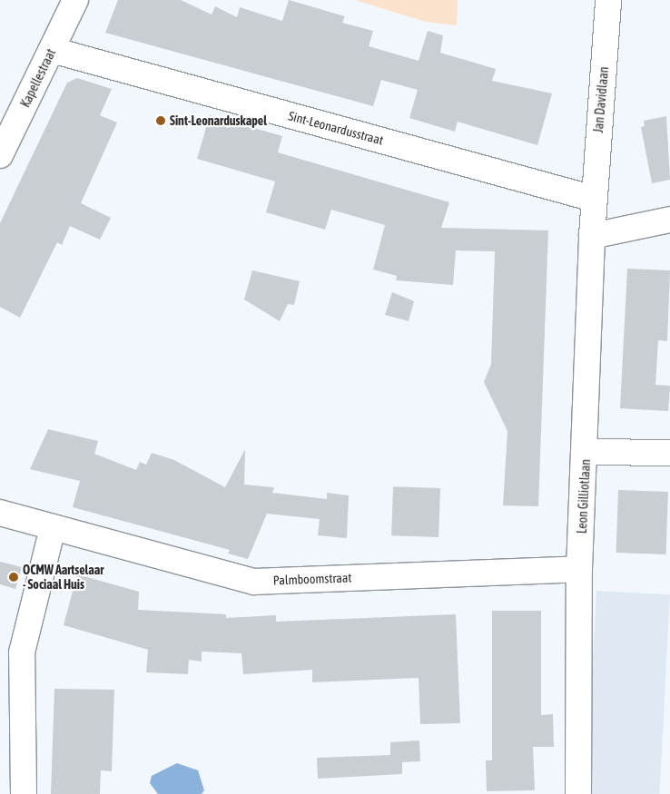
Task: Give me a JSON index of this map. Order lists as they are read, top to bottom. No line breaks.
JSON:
{"streets":{"street":["Kapellestraat","Jan Davidlaan","Sint-Leonardusstraat","Leon Gilliotlaan","Palmboomstraat"]},"crossings":[["Kapellestraat","Sint-Leonardusstraat"],["Jan Davidlaan","Sint-Leonardusstraat"],["Jan Davidlaan","Leon Gilliotlaan"],["Sint-Leonardusstraat","Leon Gilliotlaan"],["Leon Gilliotlaan","Palmboomstraat"]],"places":["Sint-Leonarduskapel","OCMW Aartselaar - Sociaal Huis"]}
